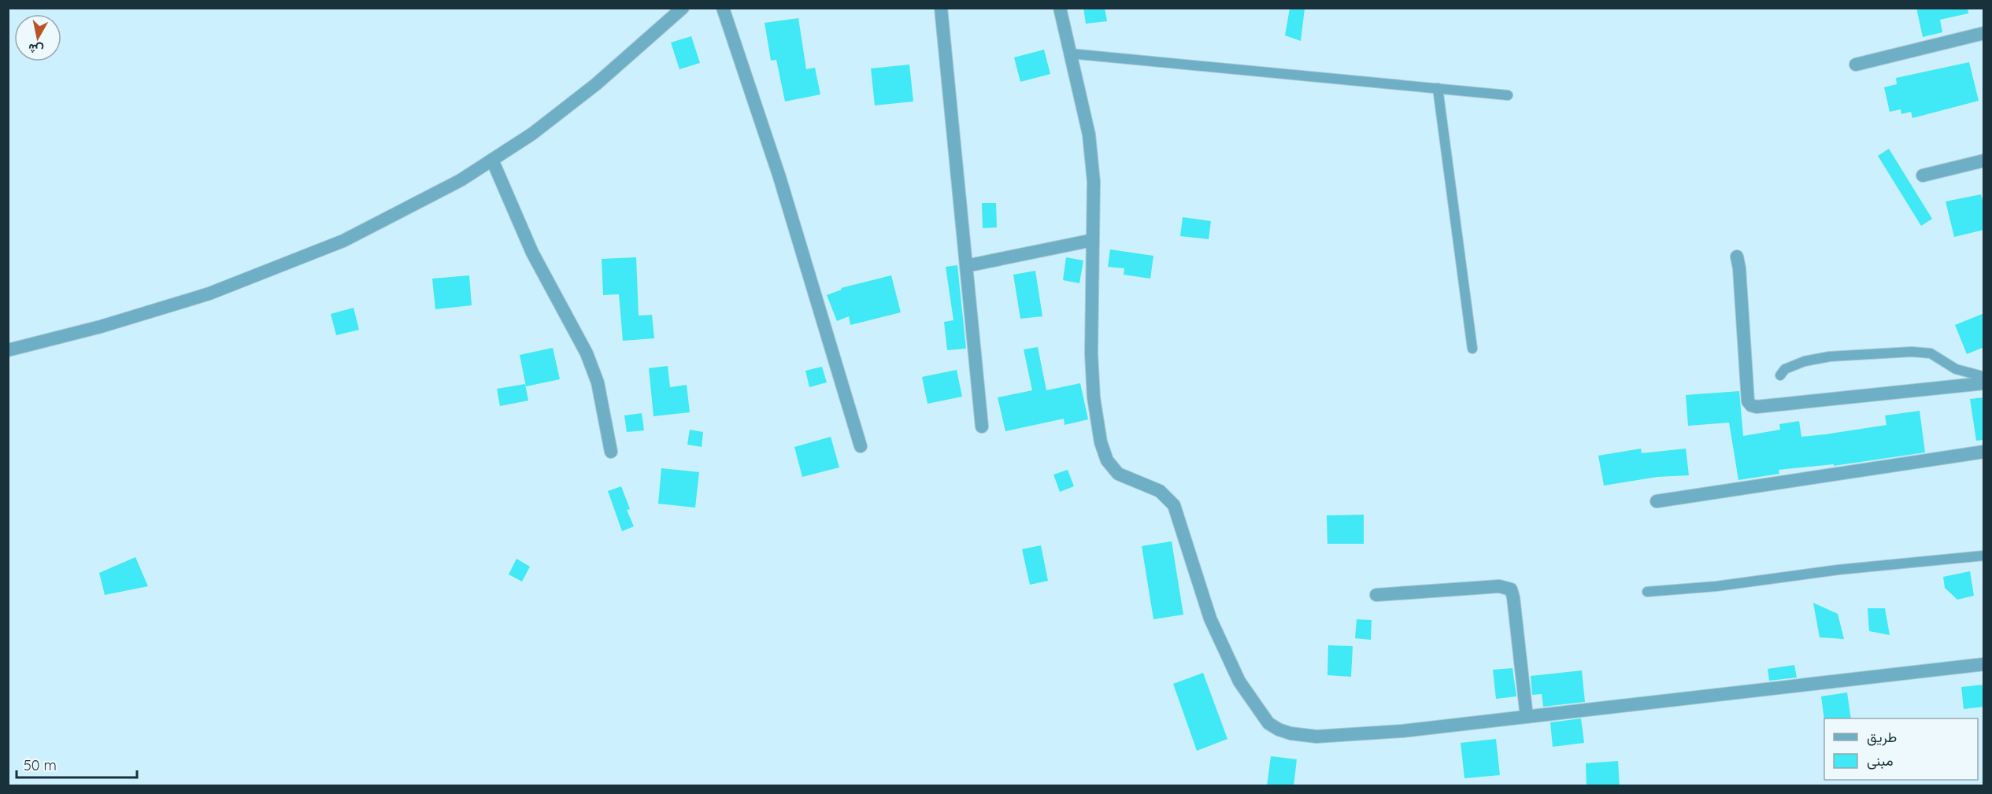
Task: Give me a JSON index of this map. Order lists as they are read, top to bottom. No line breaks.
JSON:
{"legend":["طريق","مبنى"],"scale_bar":"50 m","north":"bottom"}
